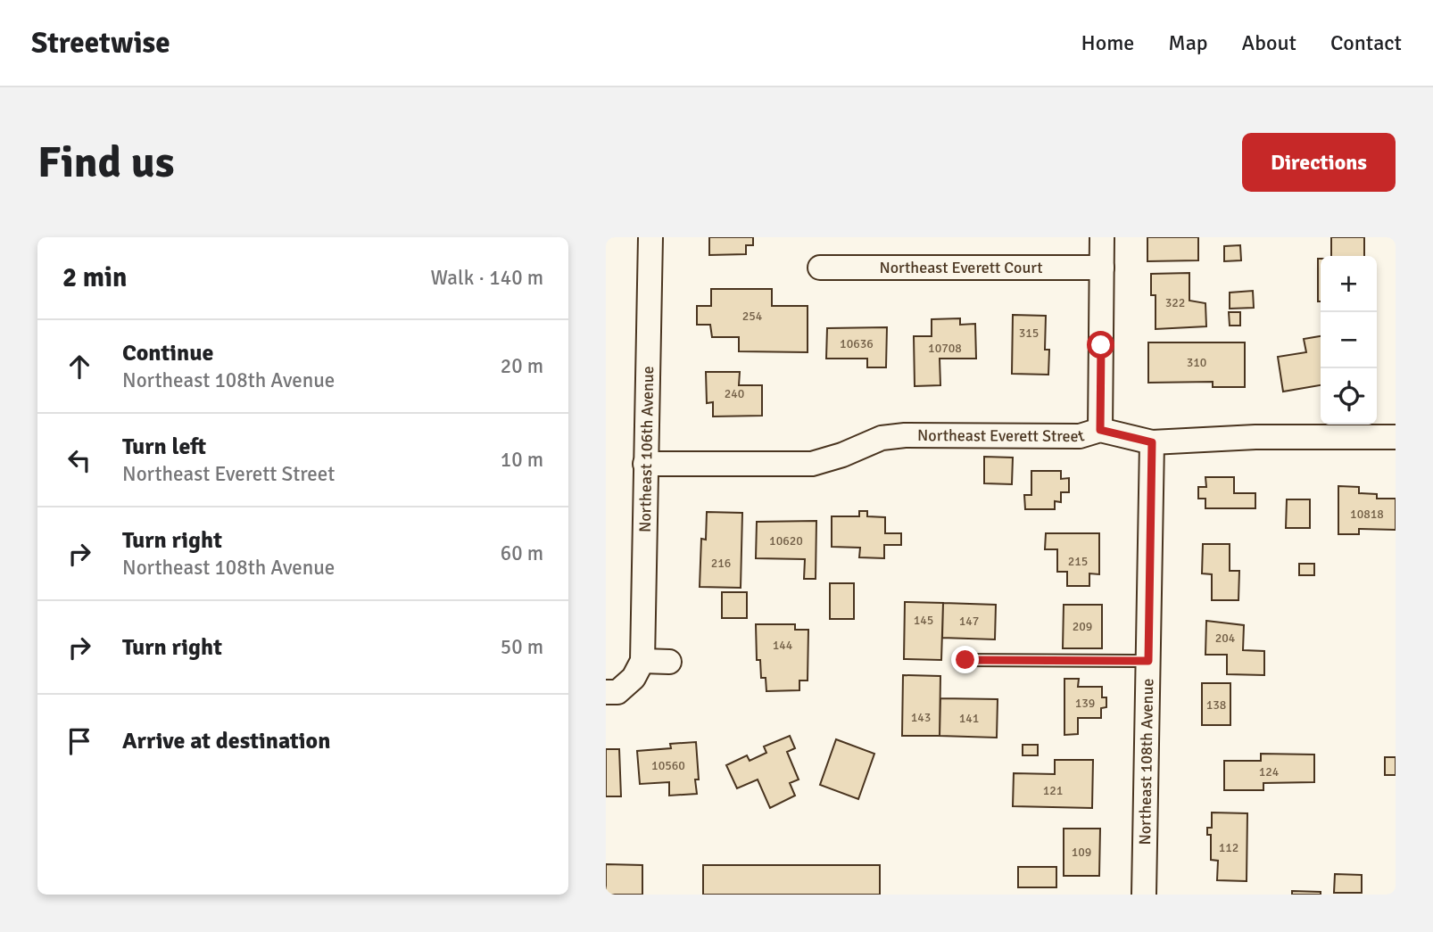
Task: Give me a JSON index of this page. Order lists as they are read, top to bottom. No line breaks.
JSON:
{"streets":{"street":["Northeast Everett Court","Northeast Everett Street","Northeast 106th Avenue","Northeast 108th Avenue"]},"crossings":[["Northeast Everett Street","Northeast 106th Avenue"],["Northeast Everett Street","Northeast 108th Avenue"]],"house_numbers":["322","254","315","10636","10708","310","240","10818","10620","215","216","145","147","209","204","144","139","138","143","141","10560","124","121","112","109"],"page":{"header":"Streetwise","nav":["Home","Map","About","Contact"],"buttons":"Directions","title":"Find us","heading":["2 min","Walk · 140 m"],"map_buttons":["+","−"],"list":[["Continue","Northeast 108th Avenue","20 m"],["Turn left","Northeast Everett Street","10 m"],["Turn right","Northeast 108th Avenue","60 m"],["Turn right","50 m"],"Arrive at destination"]}}
